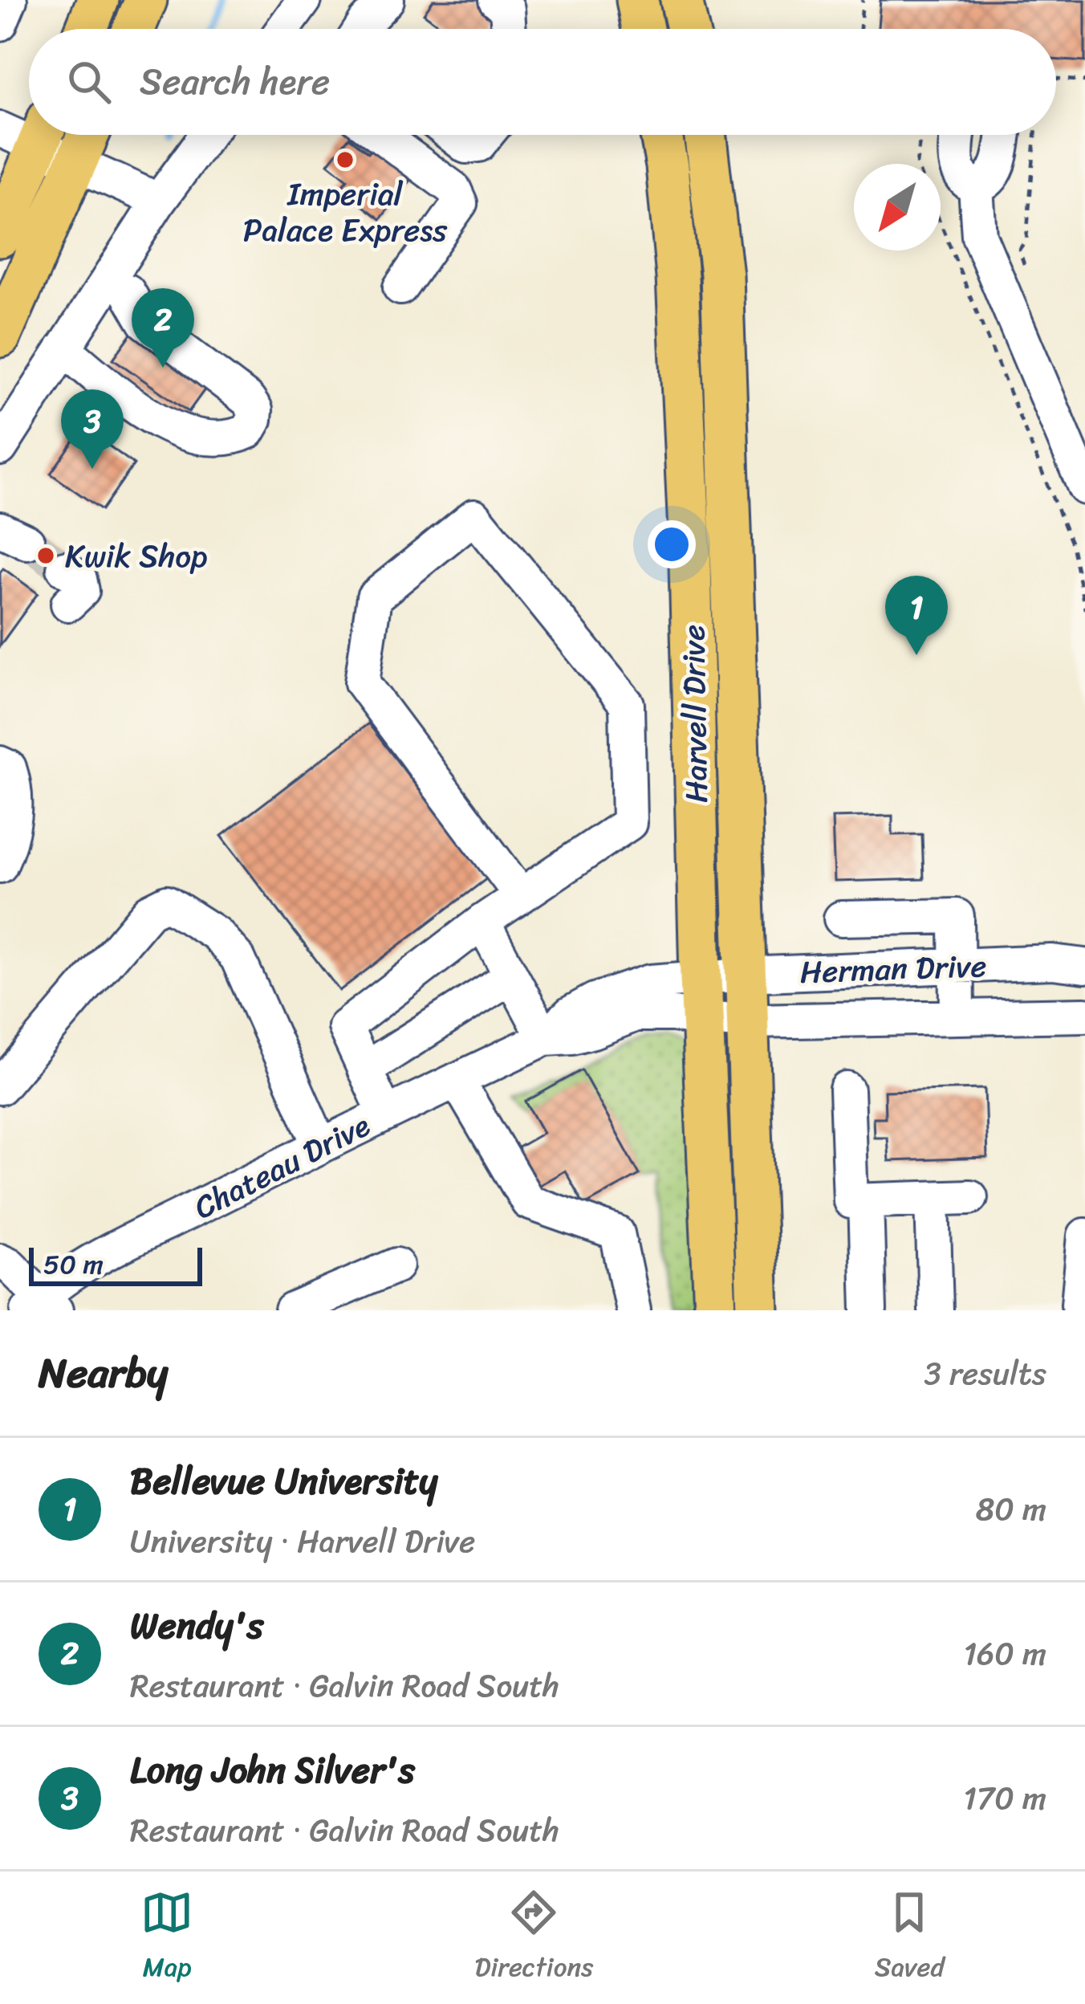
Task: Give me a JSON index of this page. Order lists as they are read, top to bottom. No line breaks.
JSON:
{"streets":{"main road":["Harvell Drive"],"street":["Herman Drive","Chateau Drive"]},"crossings":[["Harvell Drive","Herman Drive"],["Harvell Drive","Chateau Drive"],["Herman Drive","Chateau Drive"]],"places":["Imperial Palace Express","Kwik Shop"],"scale_bar":"50 m","north":"bottom left","page":{"search":"Search here","pins":["2","3","1"],"scale":"50 m","heading":["Nearby","3 results"],"list":[{"mark":"1","name":"Bellevue University","note":"University · Harvell Drive","value":"80 m"},{"mark":"2","name":"Wendy's","note":"Restaurant · Galvin Road South","value":"160 m"},{"mark":"3","name":"Long John Silver's","note":"Restaurant · Galvin Road South","value":"170 m"}],"nav":["Map","Directions","Saved"]}}
